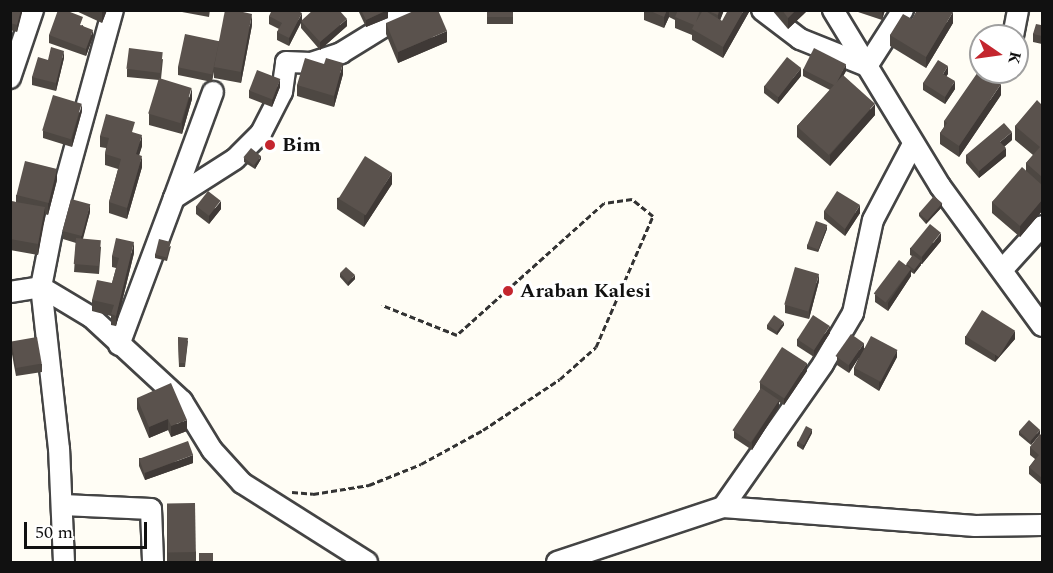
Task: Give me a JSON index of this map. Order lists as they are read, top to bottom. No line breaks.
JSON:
{"places":["Bim","Araban Kalesi"],"scale_bar":"50 m","north":"right"}
